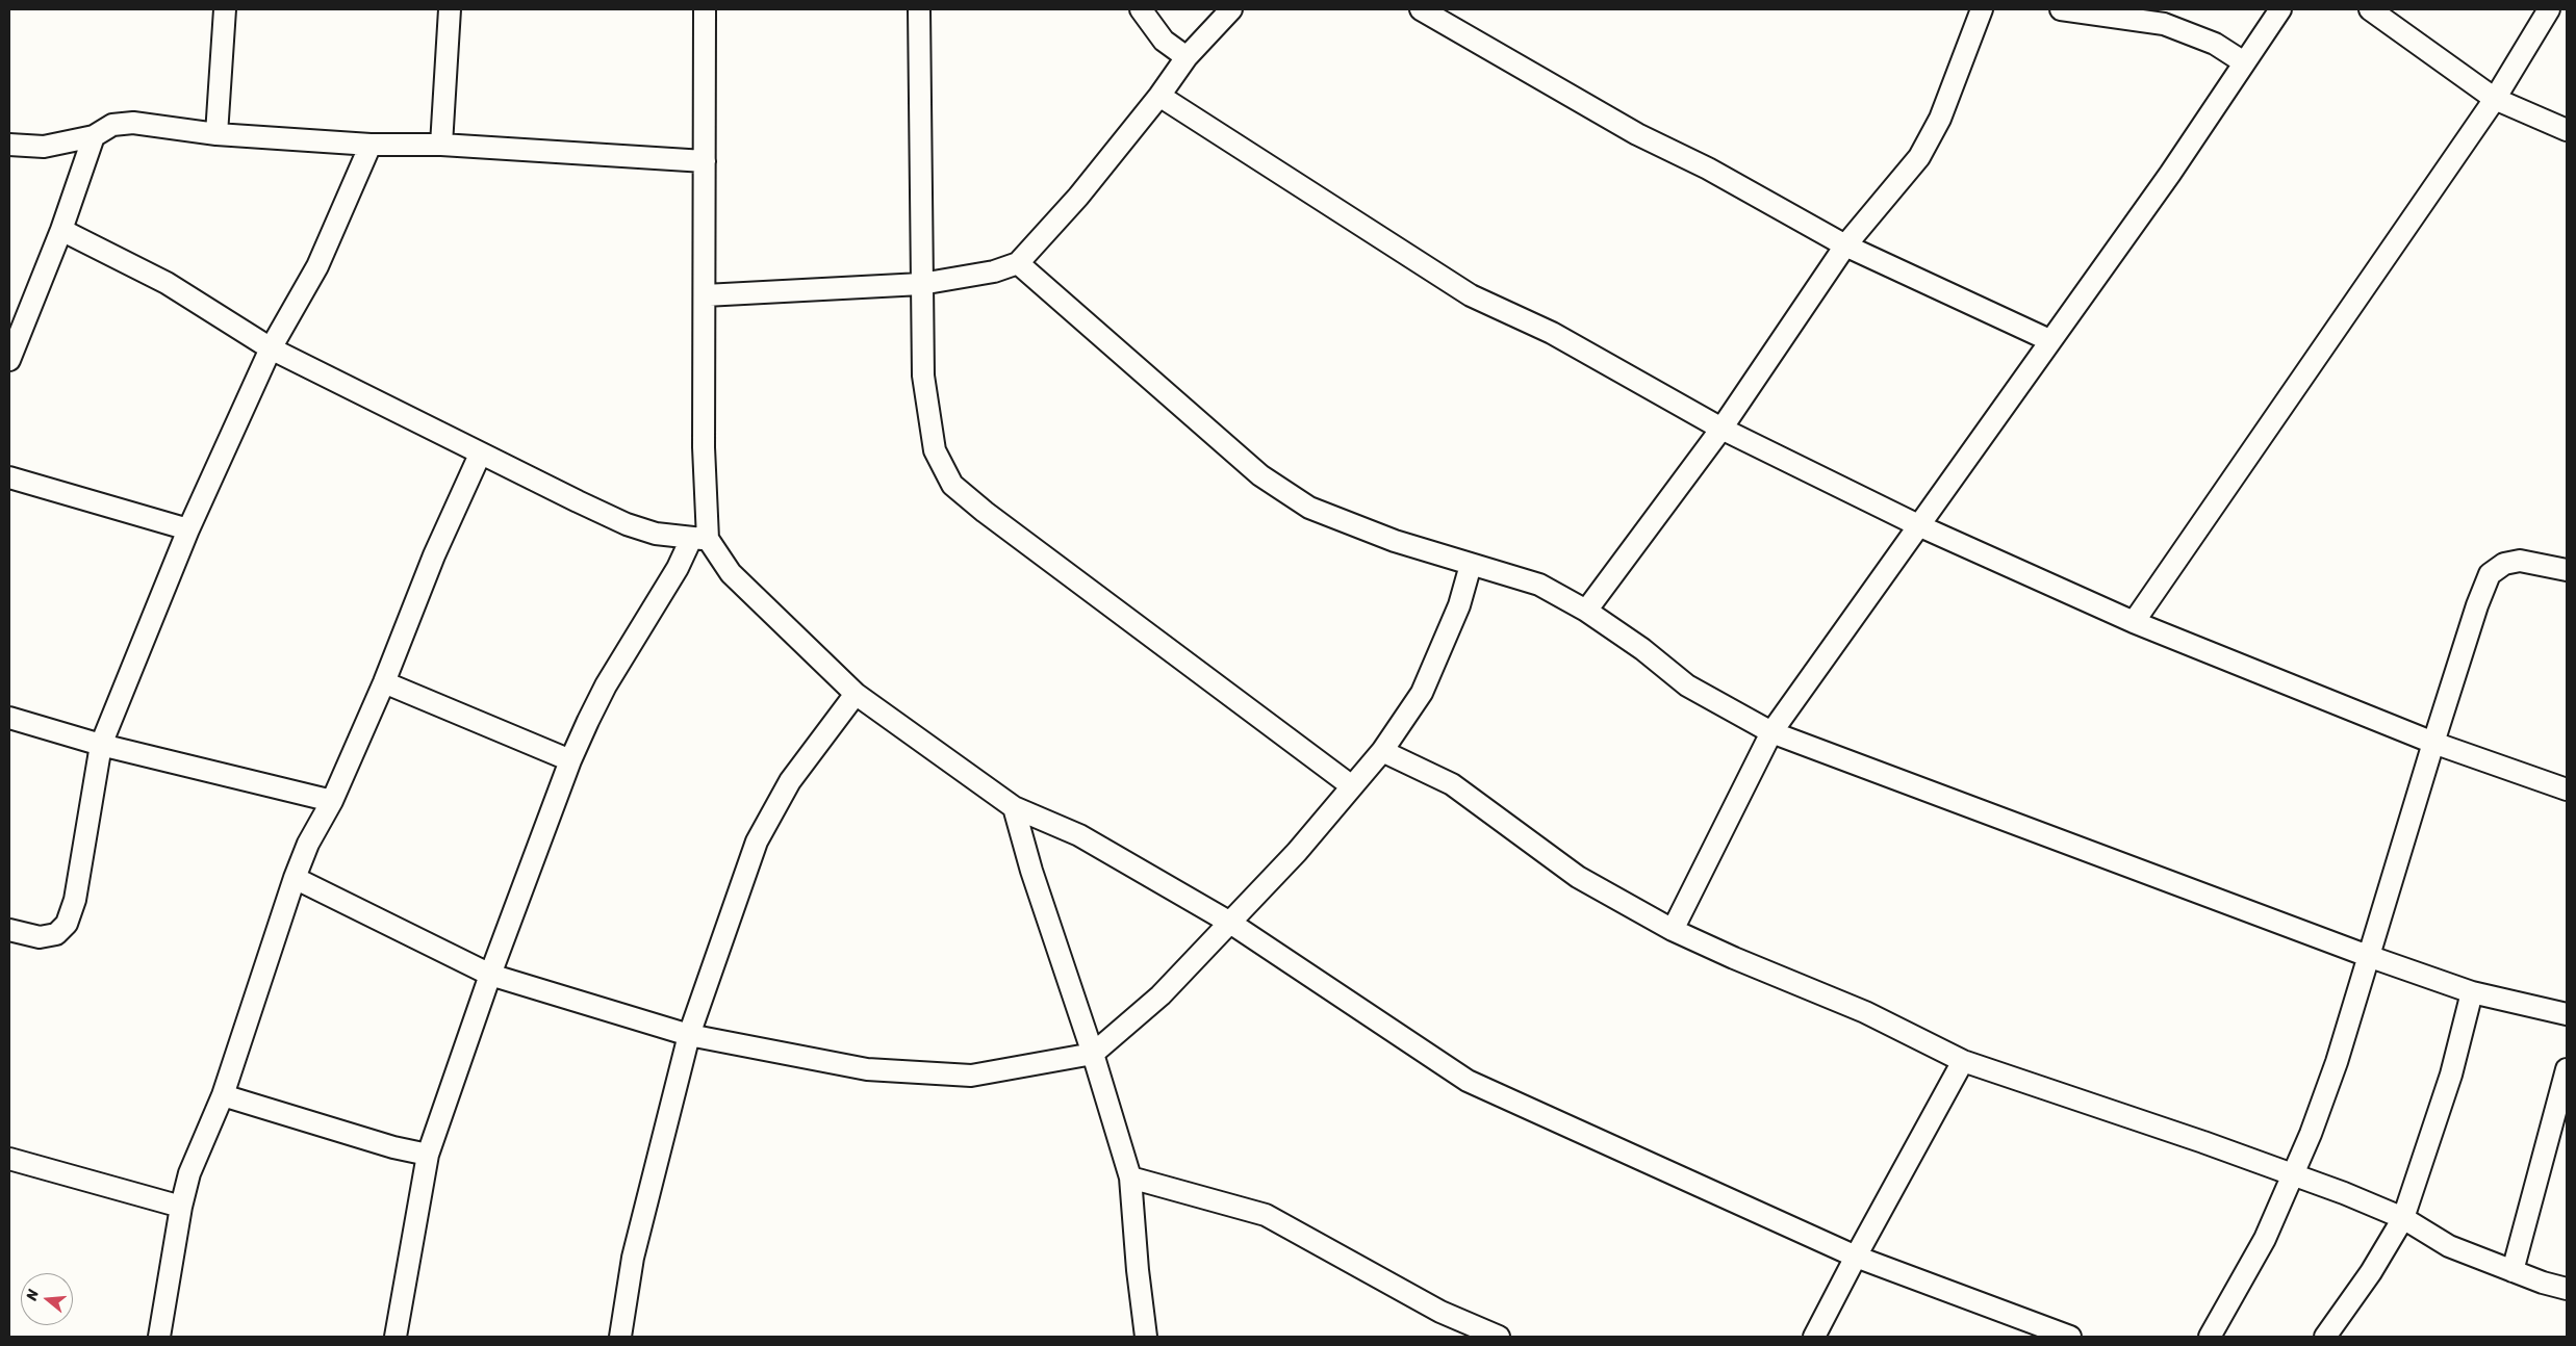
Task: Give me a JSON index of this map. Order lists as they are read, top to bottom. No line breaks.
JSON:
{"north":"left"}
